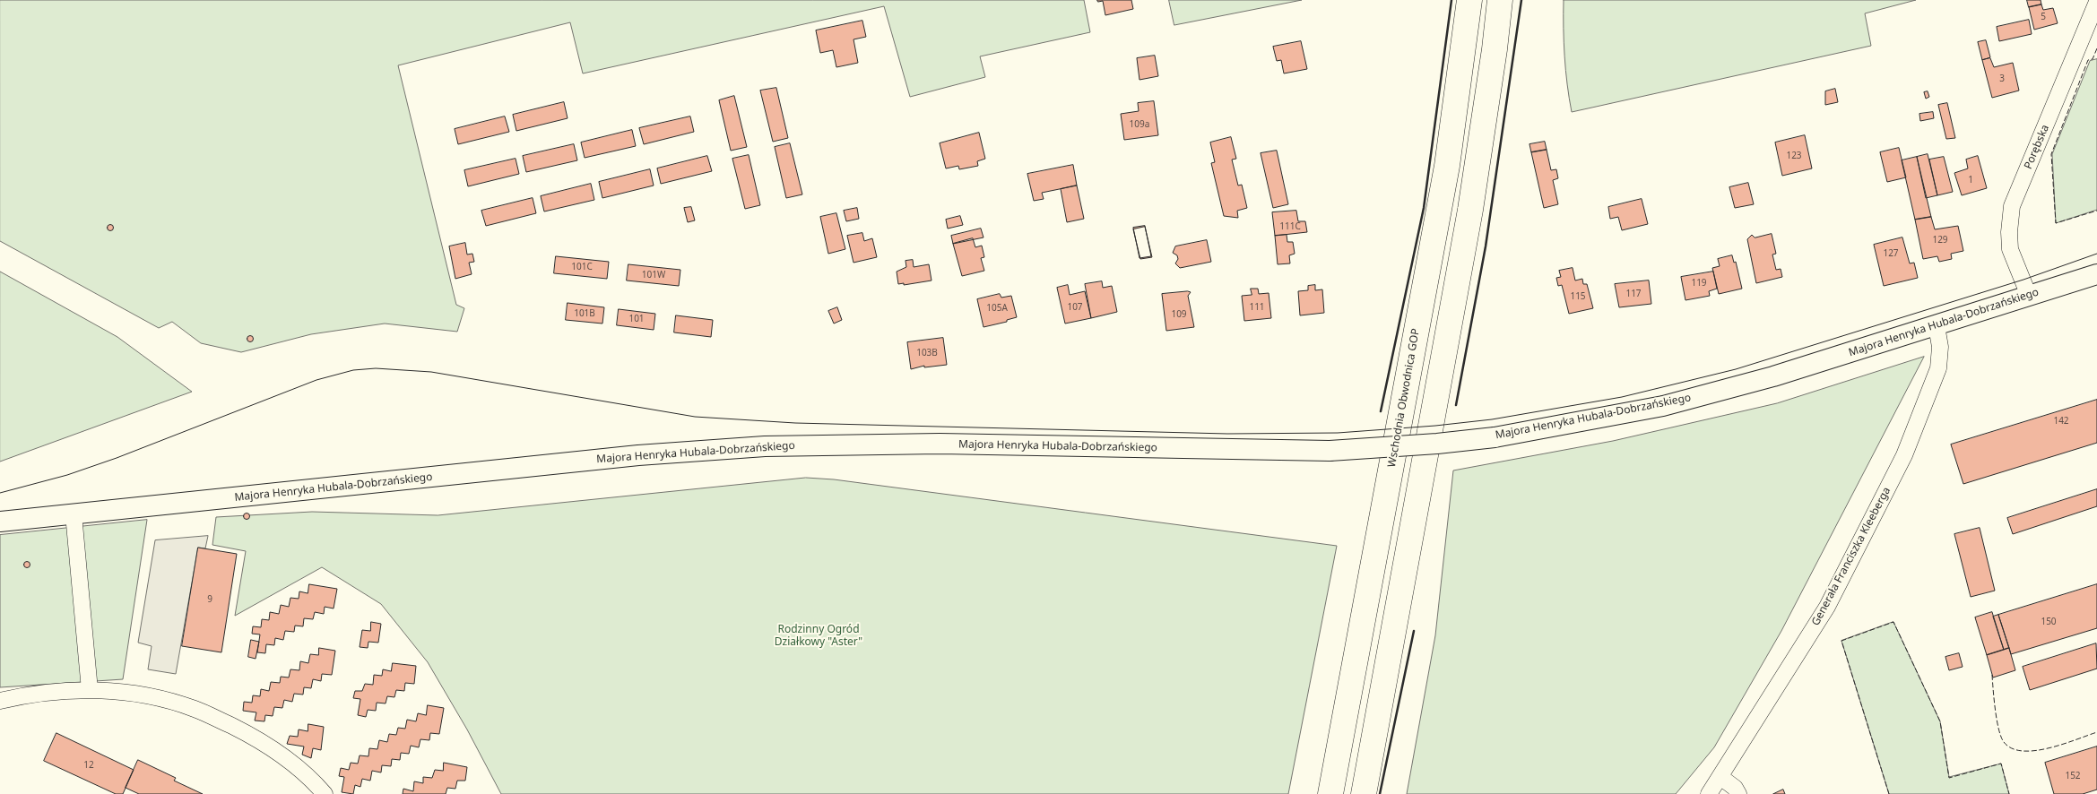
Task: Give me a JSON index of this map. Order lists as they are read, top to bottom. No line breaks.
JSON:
{"streets":{"highway":["Wschodnia Obwodnica GOP"],"street":["Porębska","Majora Henryka Hubala-Dobrzańskiego","Generała Franciszka Kleeberga"]},"crossings":[["Porębska","Majora Henryka Hubala-Dobrzańskiego"],["Majora Henryka Hubala-Dobrzańskiego","Generała Franciszka Kleeberga"]],"parks":["Rodzinny Ogród Działkowy \"Aster\""],"house_numbers":["5","3","109a","123","1","111C","129","127","101C","101W","119","117","115","107","111","105A","101B","109","101","103B","142","9","150","12","152"]}
